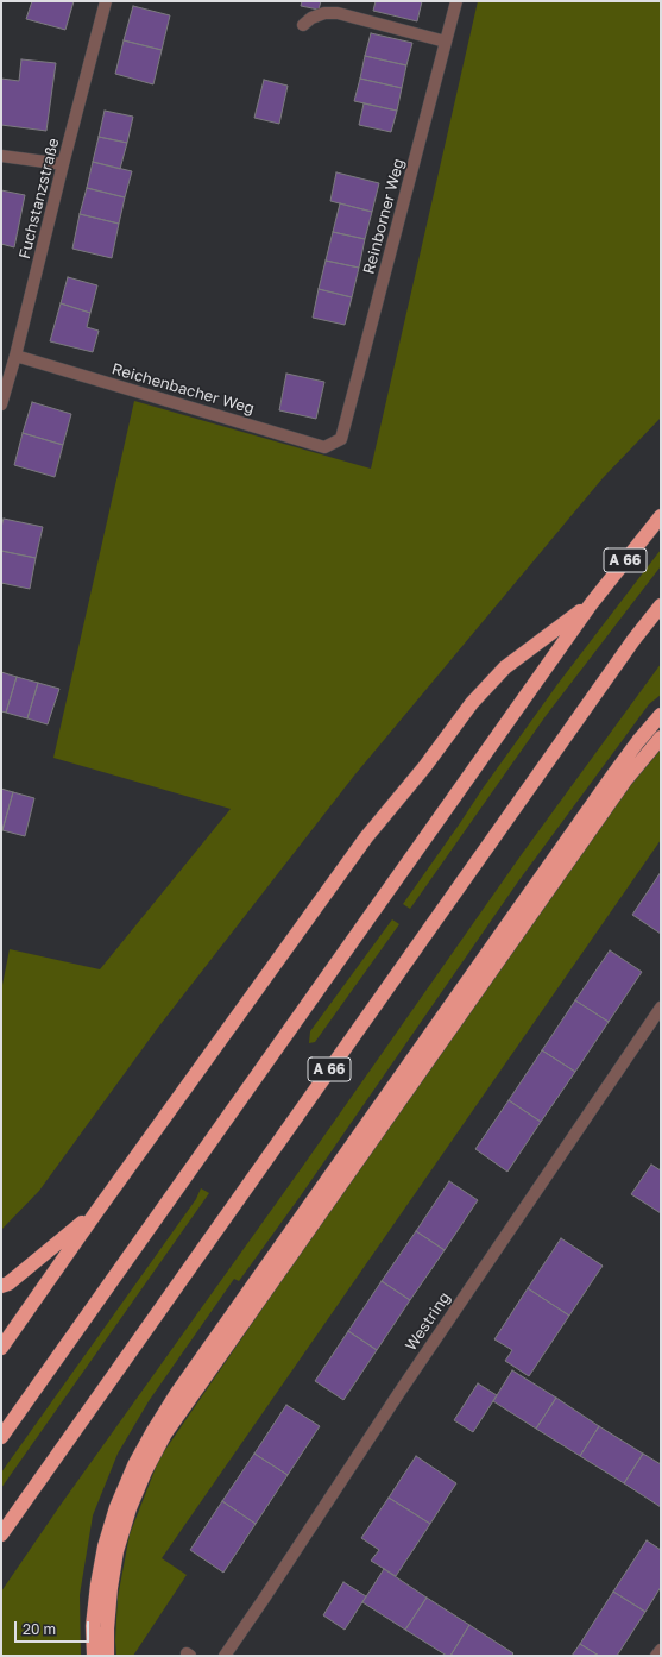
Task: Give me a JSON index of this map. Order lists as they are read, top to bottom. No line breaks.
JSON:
{"streets":{"highway":["A 66"],"street":["Fuchstanzstraße","Reinborner Weg","Reichenbacher Weg","Westring"]},"crossings":[["Fuchstanzstraße","Reichenbacher Weg"],["Reinborner Weg","Reichenbacher Weg"]],"scale_bar":"20 m"}
